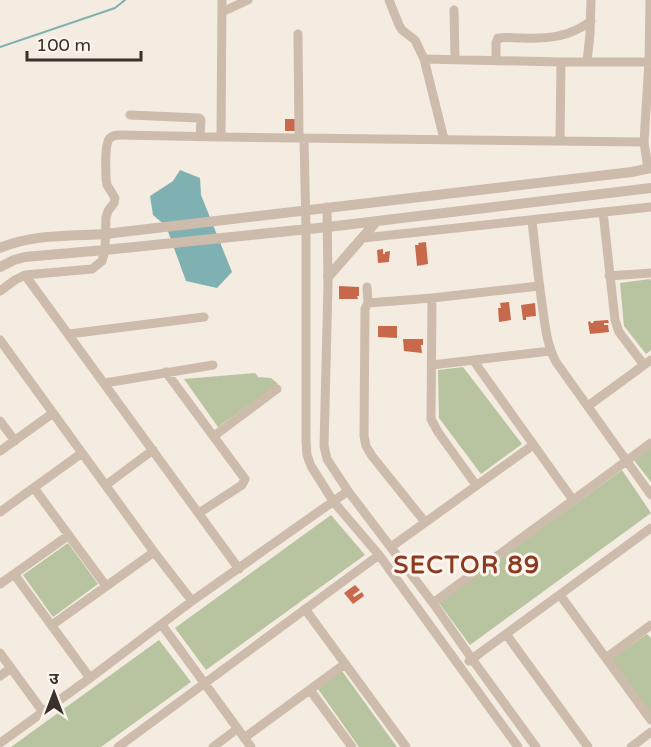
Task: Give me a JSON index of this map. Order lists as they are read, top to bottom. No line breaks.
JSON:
{"districts":["SECTOR 89"],"scale_bar":"100 m","north":"top"}
